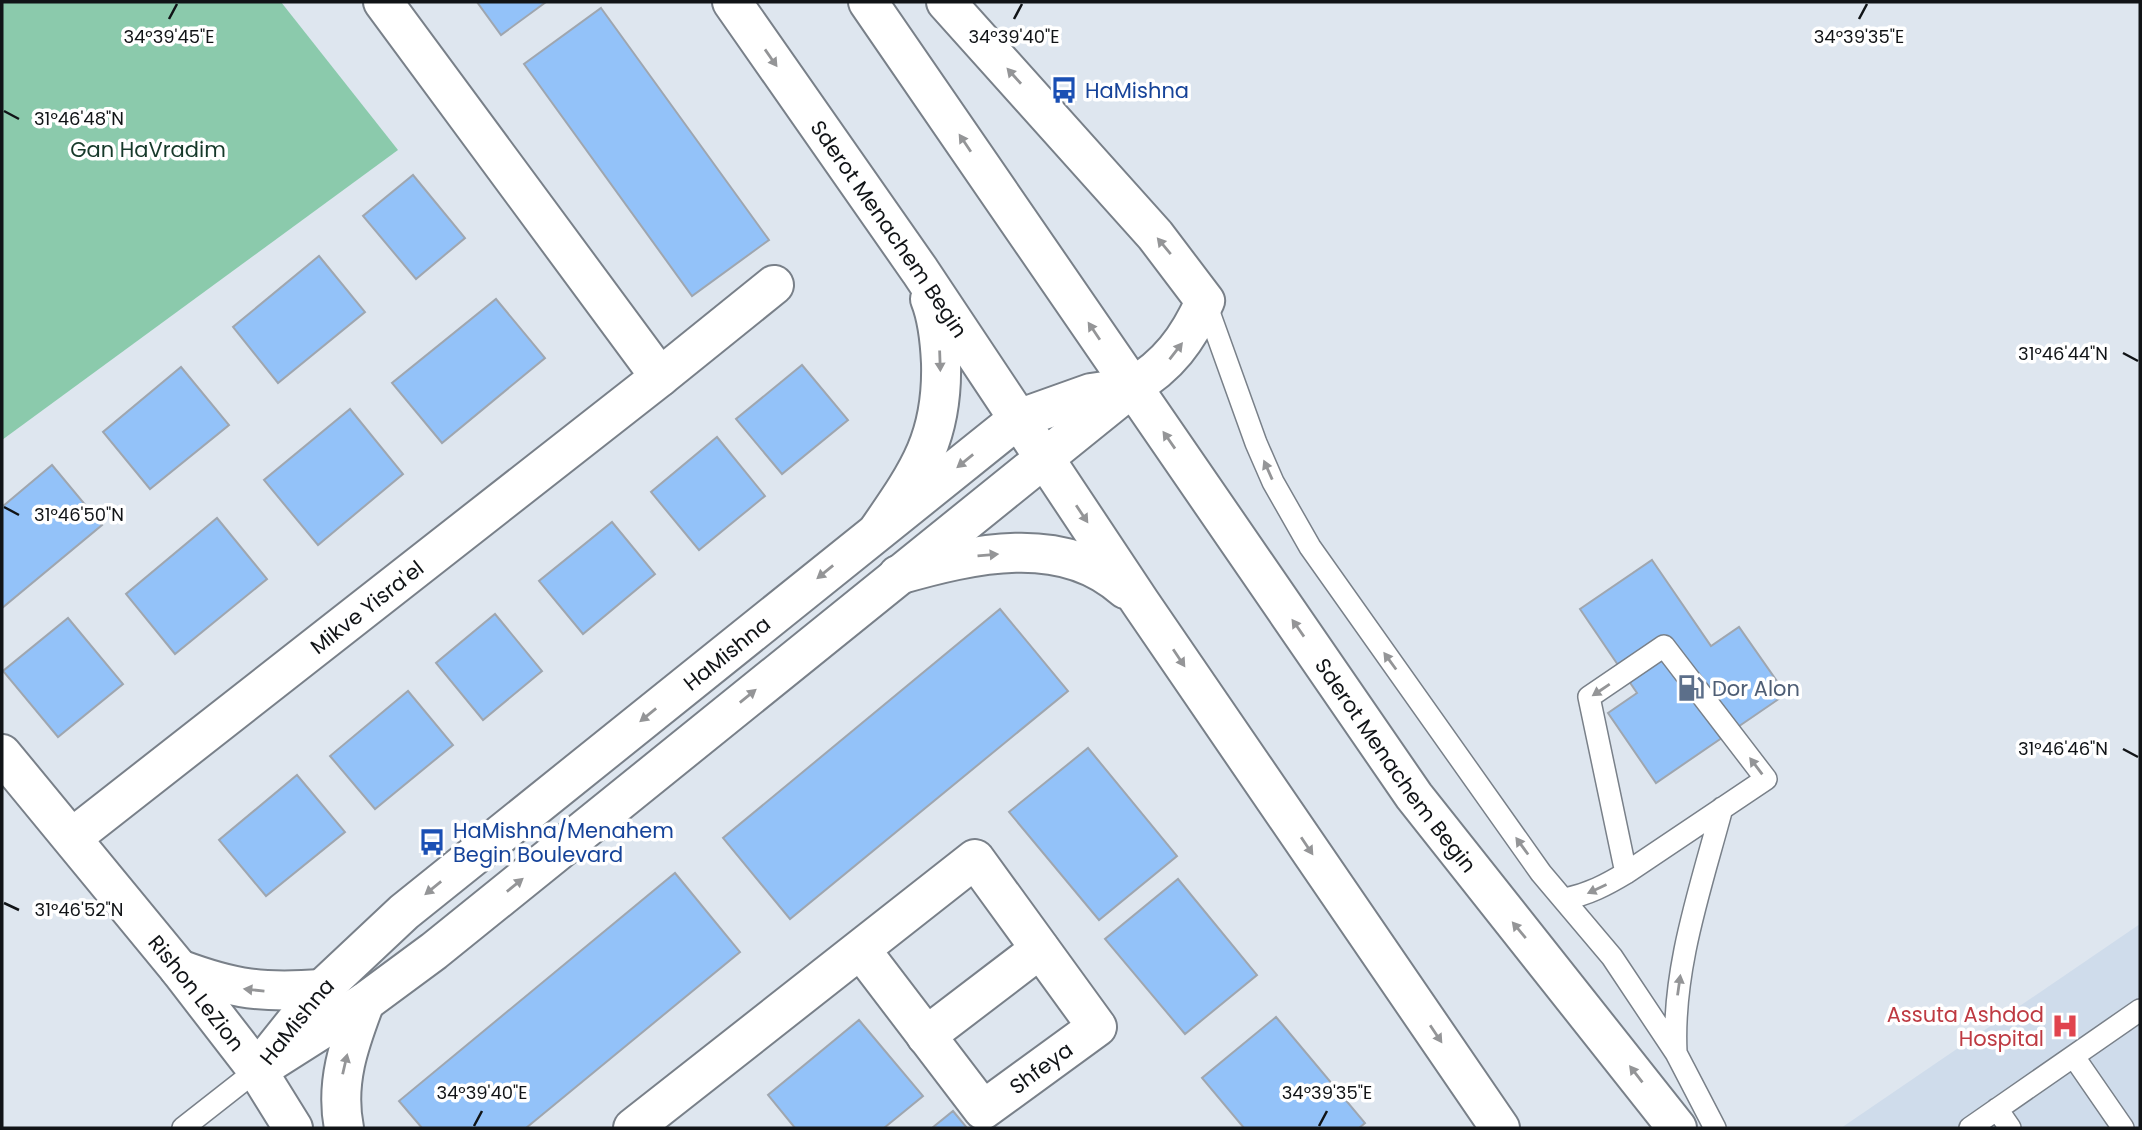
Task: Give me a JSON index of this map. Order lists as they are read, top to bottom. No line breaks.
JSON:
{"streets":{"street":["Sderot Menachem Begin","Mikve Yisra'el","HaMishna","Rishon LeZion","Shfeya"]},"crossings":[["Sderot Menachem Begin","HaMishna"],["Mikve Yisra'el","Rishon LeZion"],["HaMishna","Rishon LeZion"]],"parks":["Gan HaVradim"],"places":{"bus stop":["HaMishna","HaMishna/Menahem Begin Boulevard"],"fuel station":["Dor Alon"],"hospital":["Assuta Ashdod Hospital"]},"coordinates":["34°39'45\"E","34°39'40\"E","34°39'35\"E","31°46'48\"N","31°46'44\"N","31°46'50\"N","31°46'46\"N","31°46'52\"N"]}
